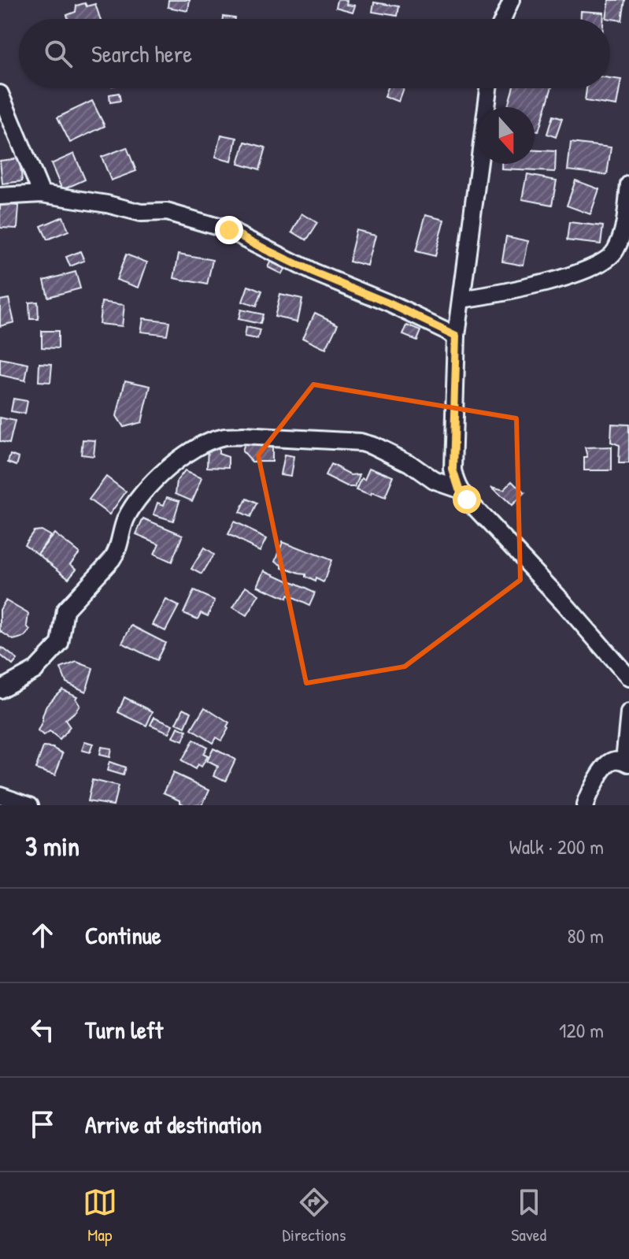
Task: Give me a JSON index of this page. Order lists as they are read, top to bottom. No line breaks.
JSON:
{"north":"bottom","page":{"search":"Search here","heading":["3 min","Walk · 200 m"],"list":[["Continue","80 m"],["Turn left","120 m"],"Arrive at destination"],"nav":["Map","Directions","Saved"]}}
